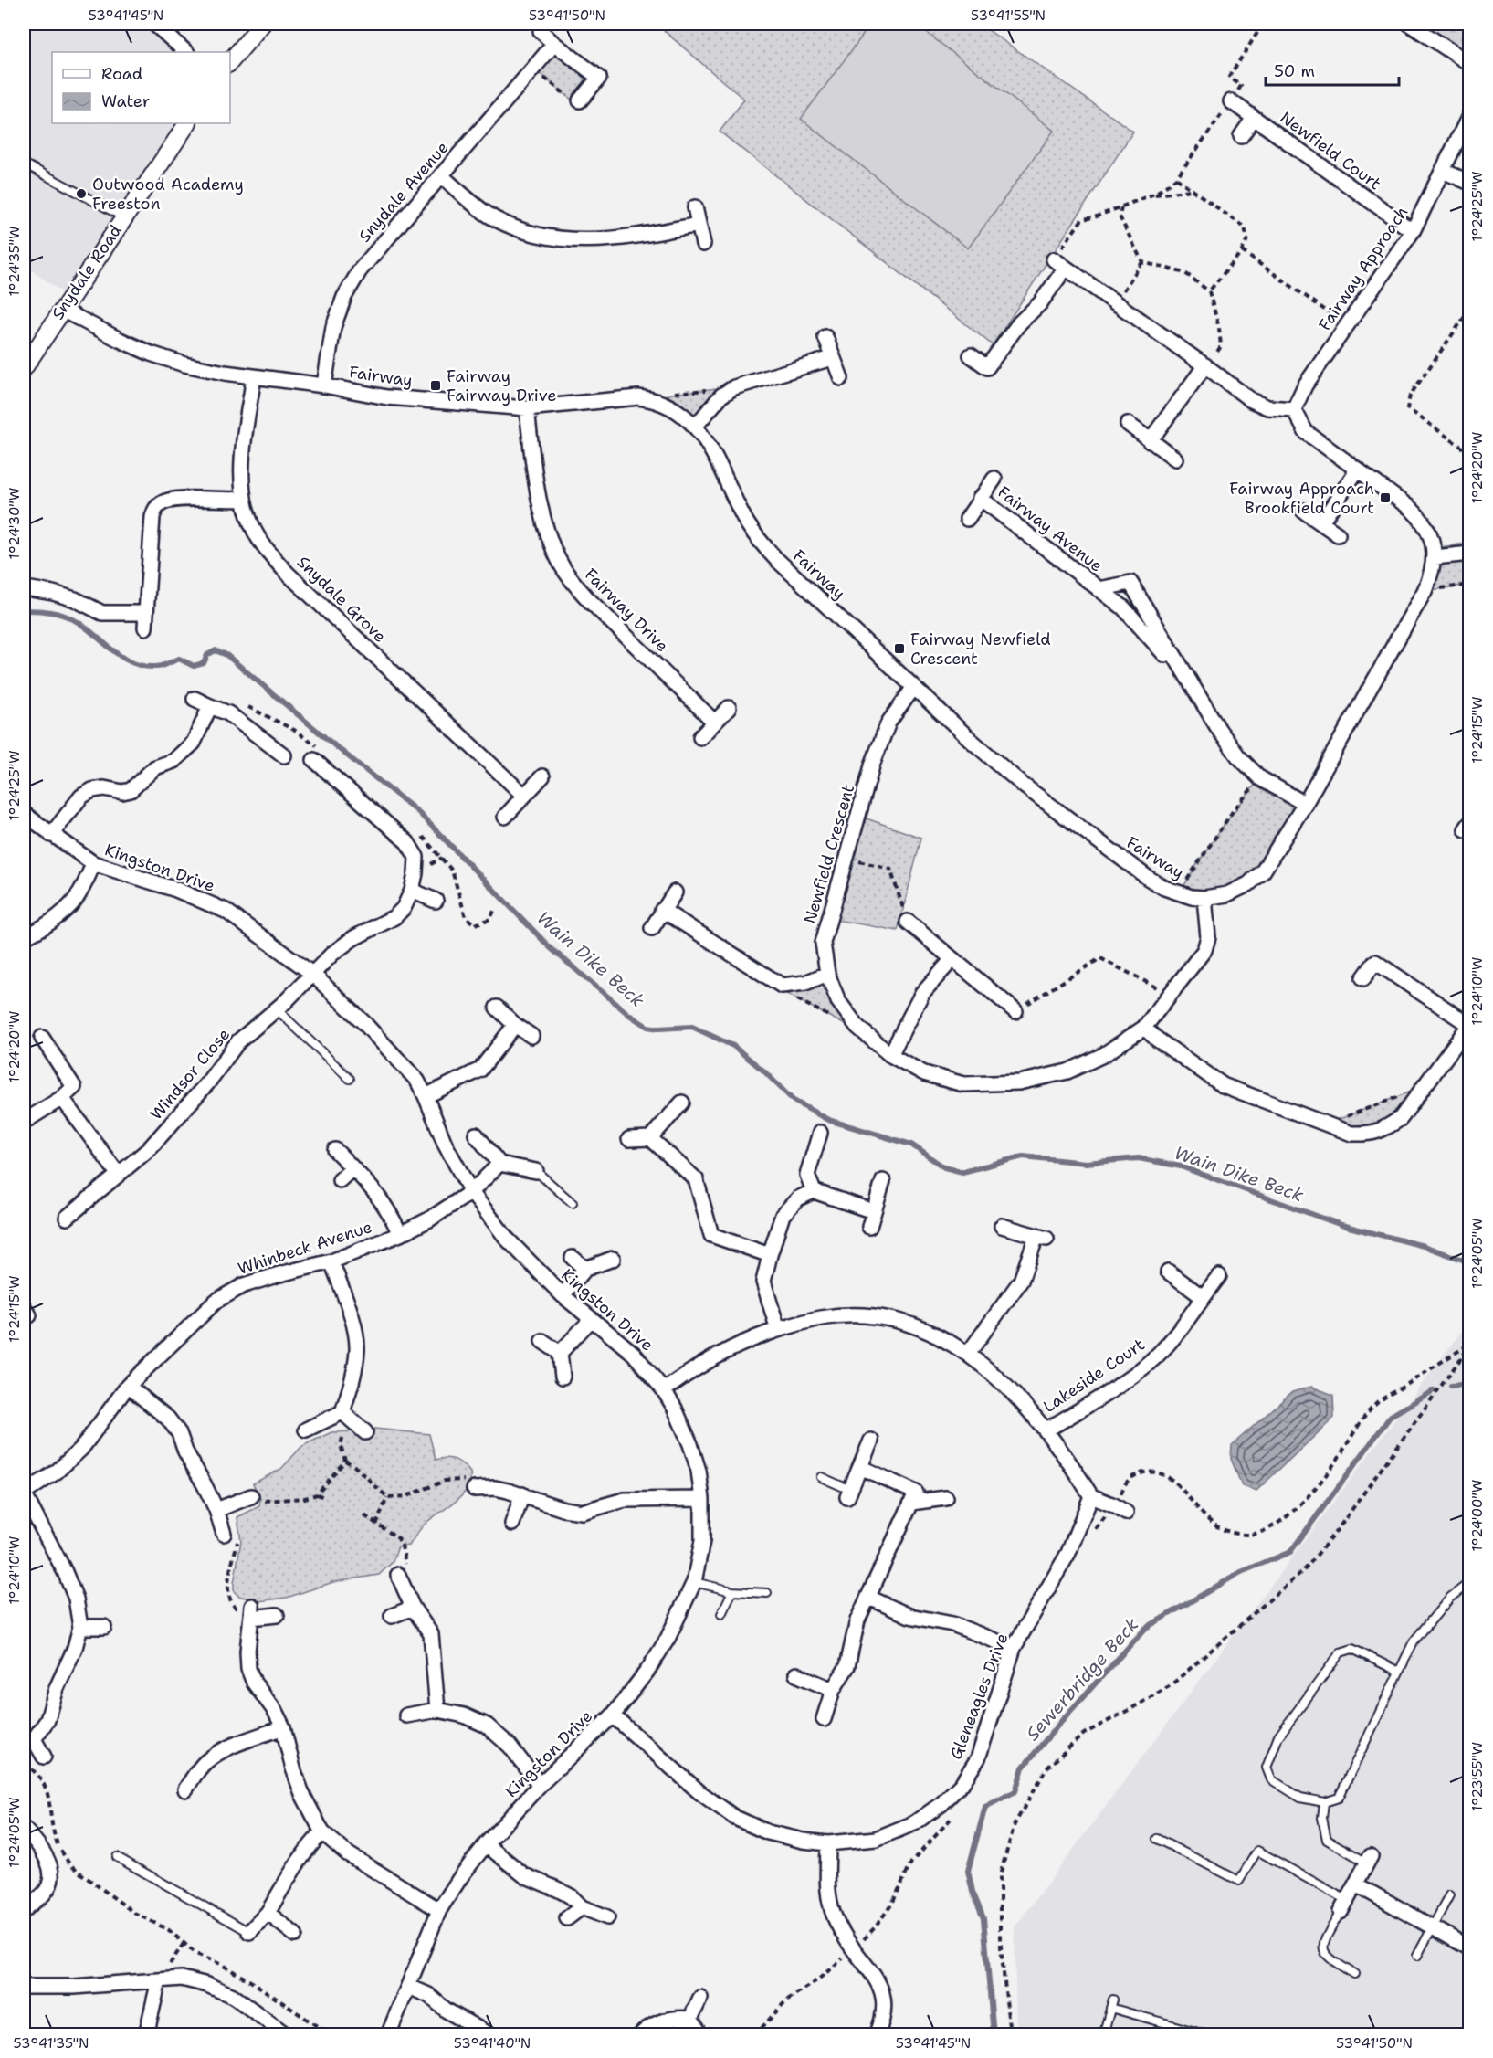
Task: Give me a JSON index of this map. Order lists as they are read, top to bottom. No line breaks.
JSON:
{"streets":{"street":["Newfield Court","Snydale Avenue","Fairway Approach","Snydale Road","Fairway","Fairway Avenue","Snydale Grove","Fairway Drive","Newfield Crescent","Kingston Drive","Windsor Close","Whinbeck Avenue","Lakeside Court","Gleneagles Drive"]},"crossings":[["Newfield Court","Fairway Approach"],["Snydale Avenue","Fairway"],["Snydale Road","Fairway"],["Fairway","Fairway Avenue"],["Fairway","Snydale Grove"],["Fairway","Fairway Drive"],["Fairway","Newfield Crescent"],["Kingston Drive","Windsor Close"],["Kingston Drive","Whinbeck Avenue"],["Kingston Drive","Gleneagles Drive"]],"water":["Wain Dike Beck","Sewerbridge Beck"],"places":{"other":["Outwood Academy Freeston"],"transit":["Fairway Fairway Drive","Fairway Approach Brookfield Court","Fairway Newfield Crescent"]},"legend":["Road","Water"],"scale_bar":"50 m","coordinates":["53°41'45\"N","53°41'50\"N","53°41'55\"N","1°24'25\"W","1°24'35\"W","1°24'20\"W","1°24'30\"W","1°24'15\"W","1°24'10\"W","1°24'05\"W","1°24'00\"W","1°23'55\"W","53°41'35\"N","53°41'40\"N"]}
